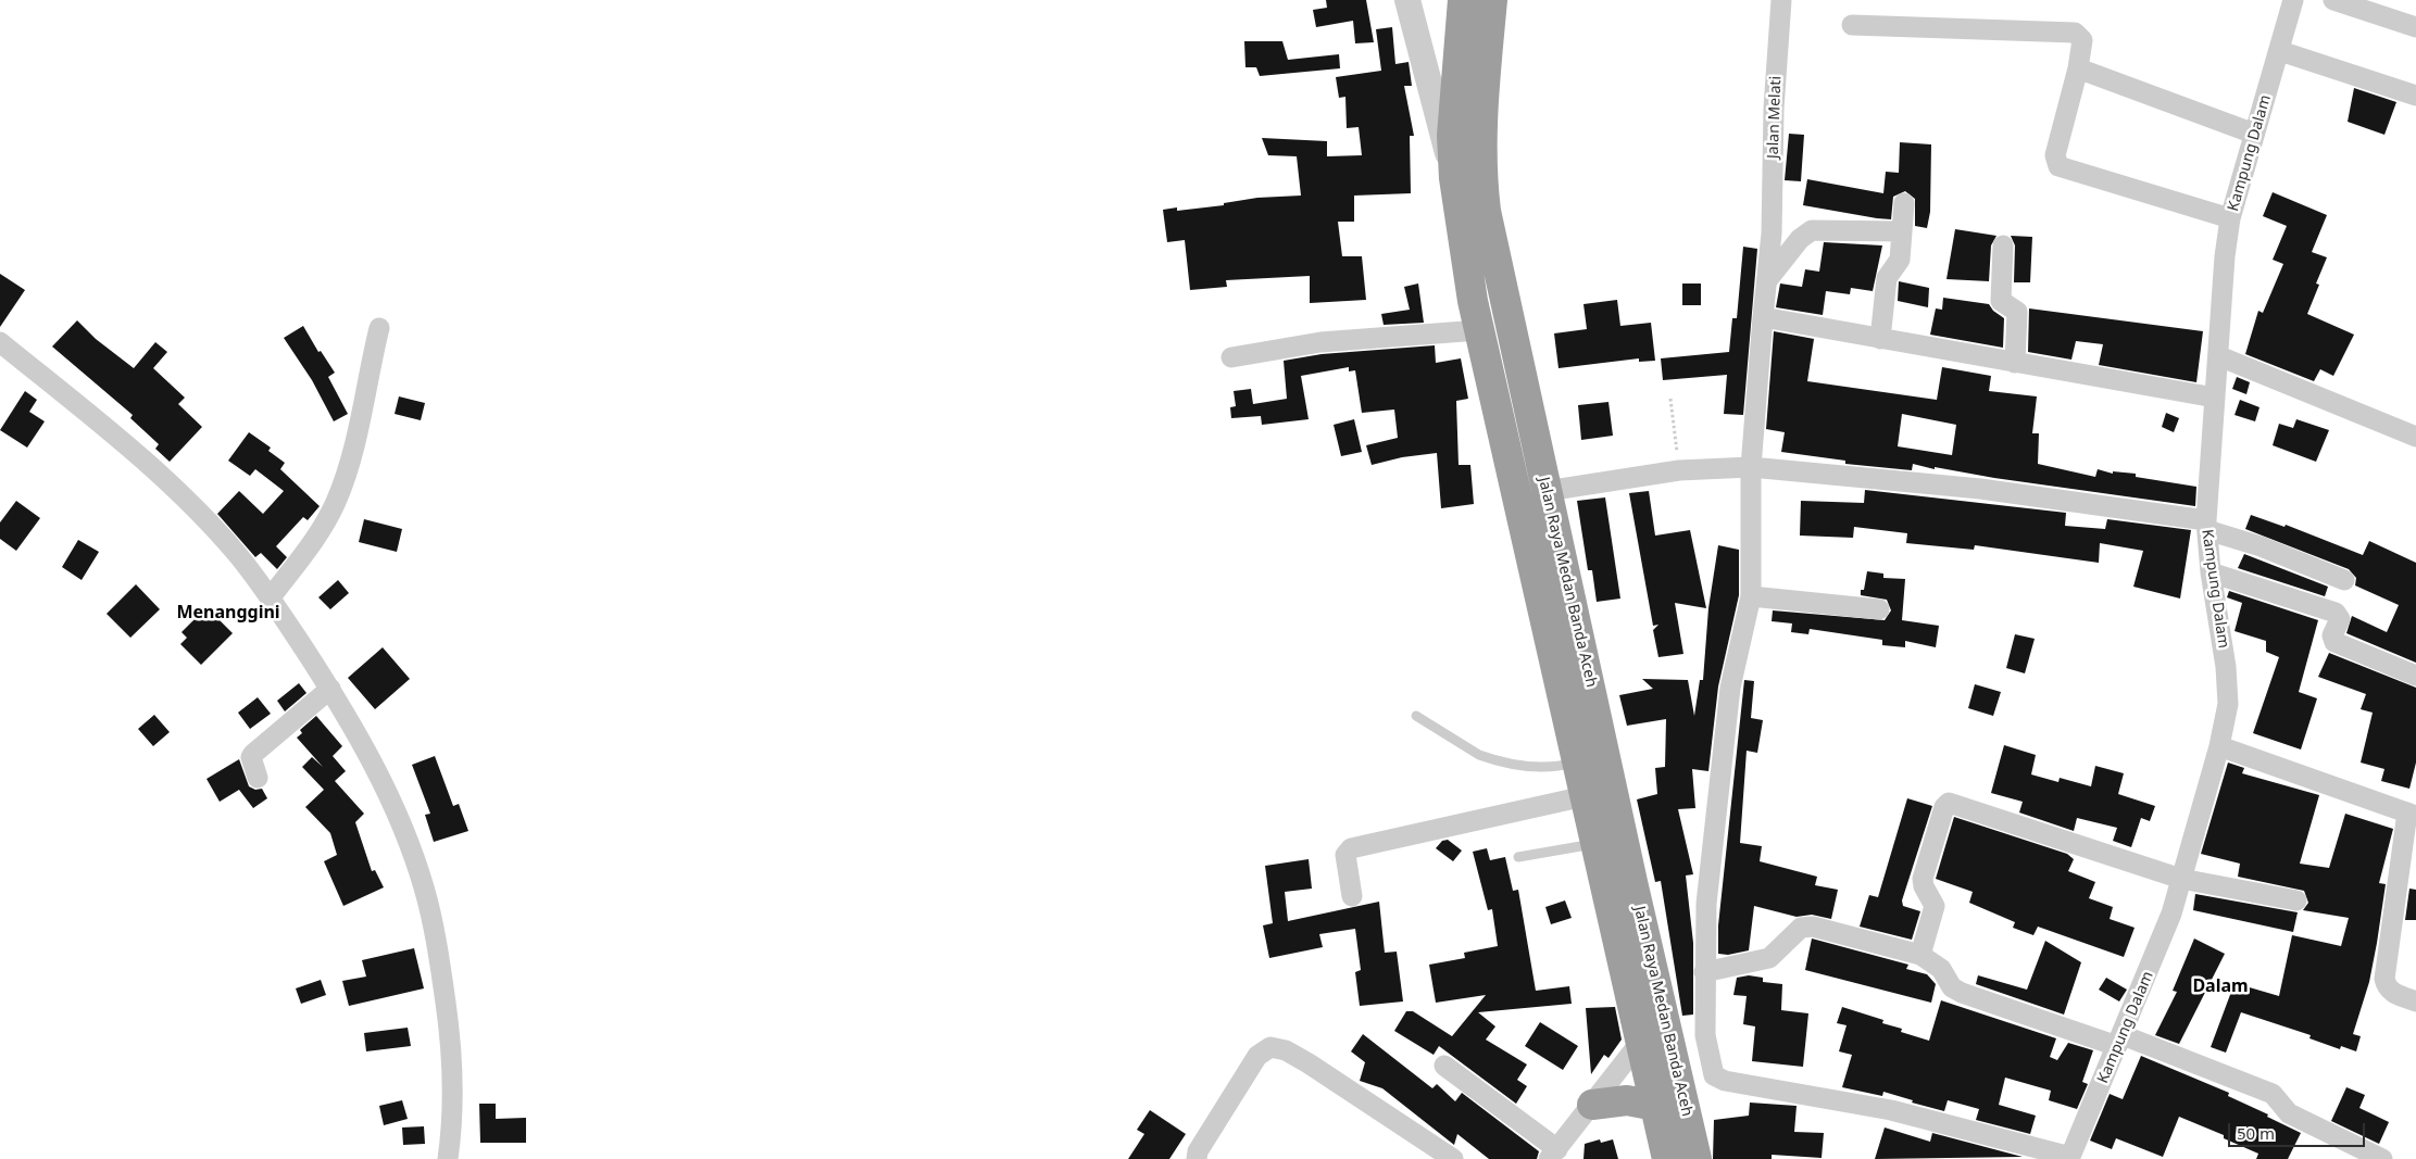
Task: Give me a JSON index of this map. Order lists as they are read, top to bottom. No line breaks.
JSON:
{"streets":{"highway":["Jalan Raya Medan Banda Aceh"],"street":["Jalan Melati","Kampung Dalam"]},"crossings":[["Jalan Melati","Kampung Dalam"]],"districts":["Menanggini","Dalam"],"scale_bar":"50 m"}
